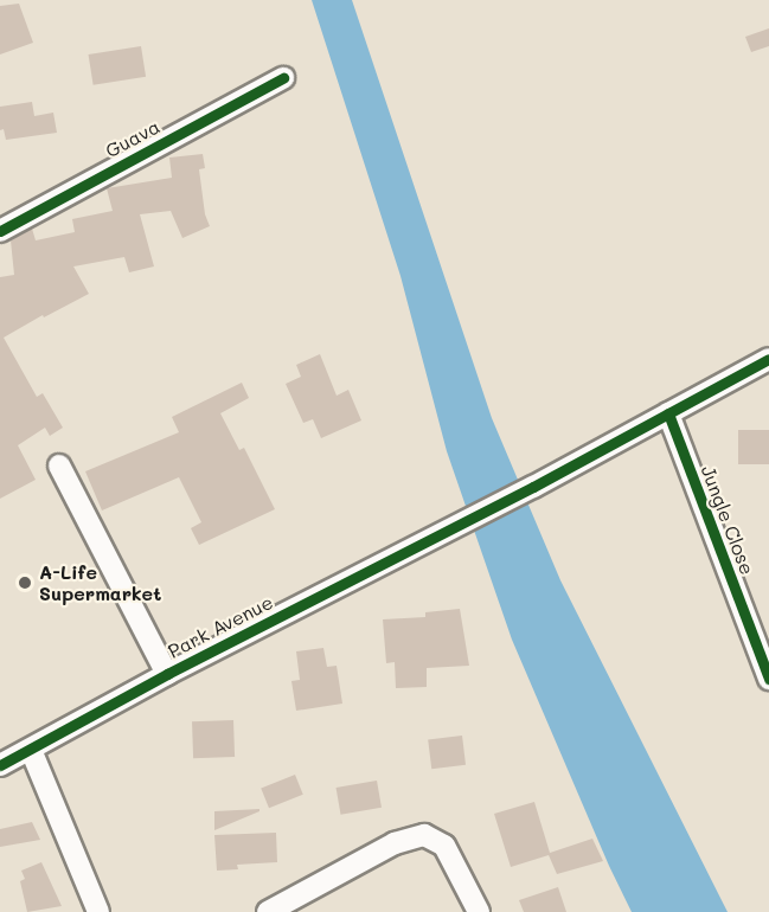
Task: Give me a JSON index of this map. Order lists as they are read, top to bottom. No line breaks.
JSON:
{"streets":{"street":["Guava","Jungle Close","Park Avenue"]},"crossings":[["Jungle Close","Park Avenue"]],"places":["A-Life Supermarket"]}
